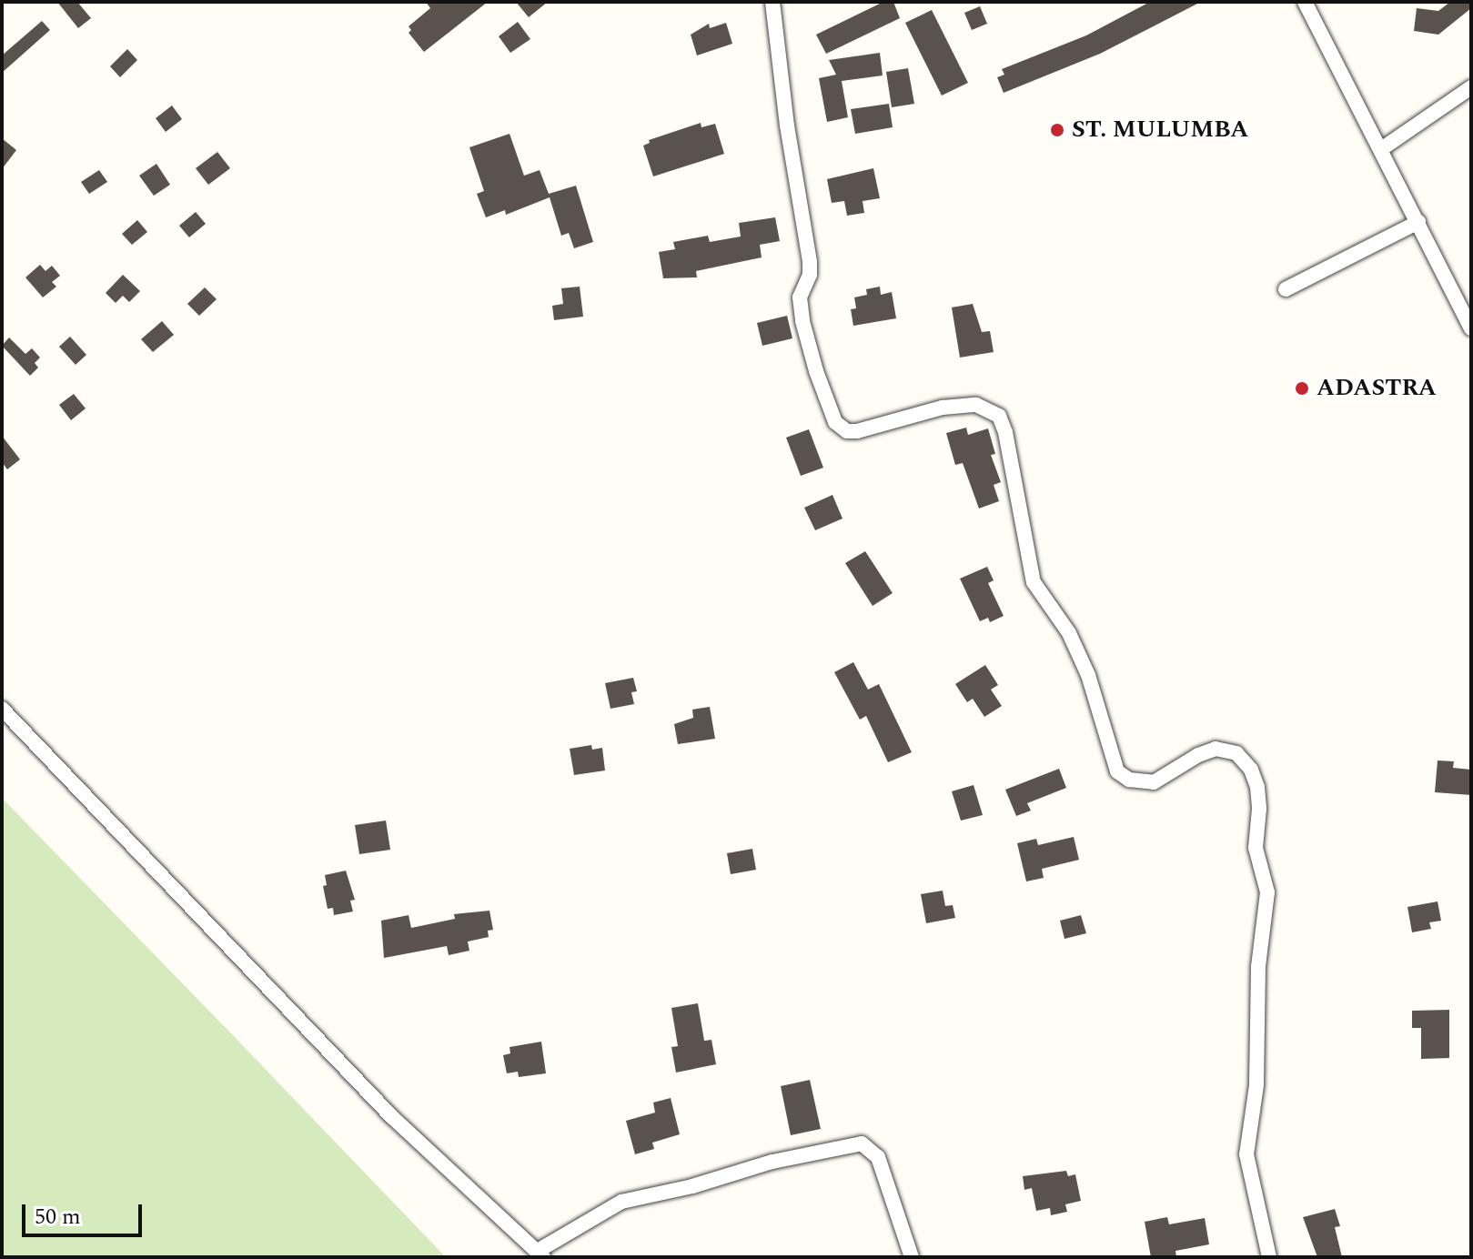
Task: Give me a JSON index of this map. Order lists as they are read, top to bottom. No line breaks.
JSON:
{"places":["ST. MULUMBA","ADASTRA"],"scale_bar":"50 m"}
